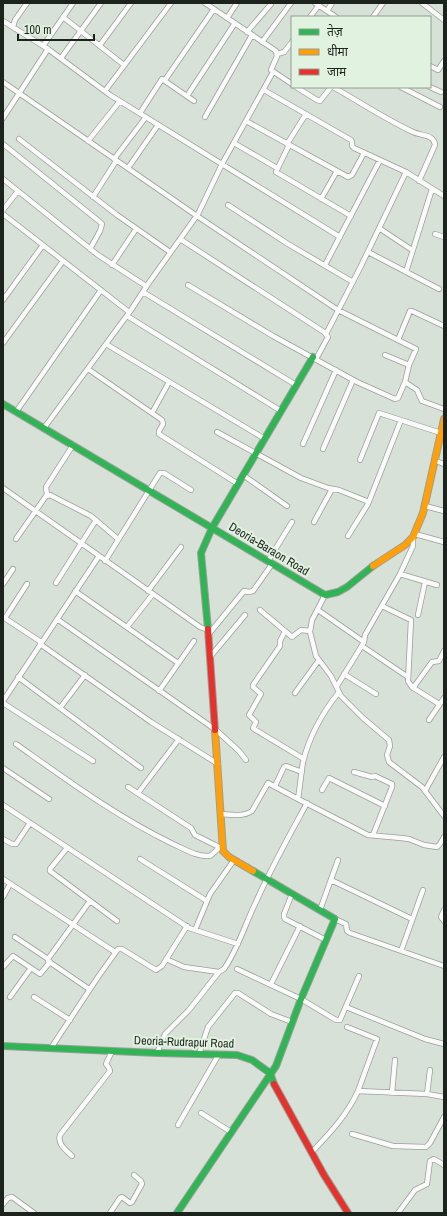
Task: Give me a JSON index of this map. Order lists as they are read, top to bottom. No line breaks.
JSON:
{"streets":{"street":["Deoria-Baraon Road","Deoria-Rudrapur Road"]},"legend":["तेज़","धीमा","जाम"],"scale_bar":"100 m"}
